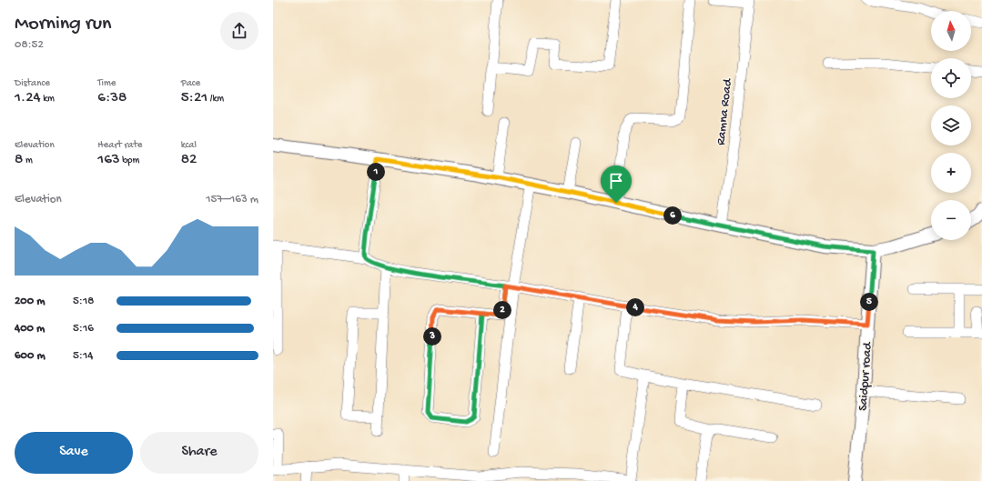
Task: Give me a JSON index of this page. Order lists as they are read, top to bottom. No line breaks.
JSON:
{"streets":{"main road":["Saidpur road"],"street":["Ramna Road"]},"north":"top","page":{"heading":["Morning run","08:52"],"map_buttons":["+","−"],"stats":[["Distance","1.24 km"],["Time","6:38"],["Pace","5:21 /km"],["Elevation","8 m"],["Heart rate","163 bpm"],["kcal","82"]],"pins":["1","6","5","4","2","3"],"chart":["Elevation","157–163 m"],"list":[{"name":"200 m","note":"5:18"},{"name":"400 m","note":"5:16"},{"name":"600 m","note":"5:14"}],"buttons":["Save","Share"]}}
